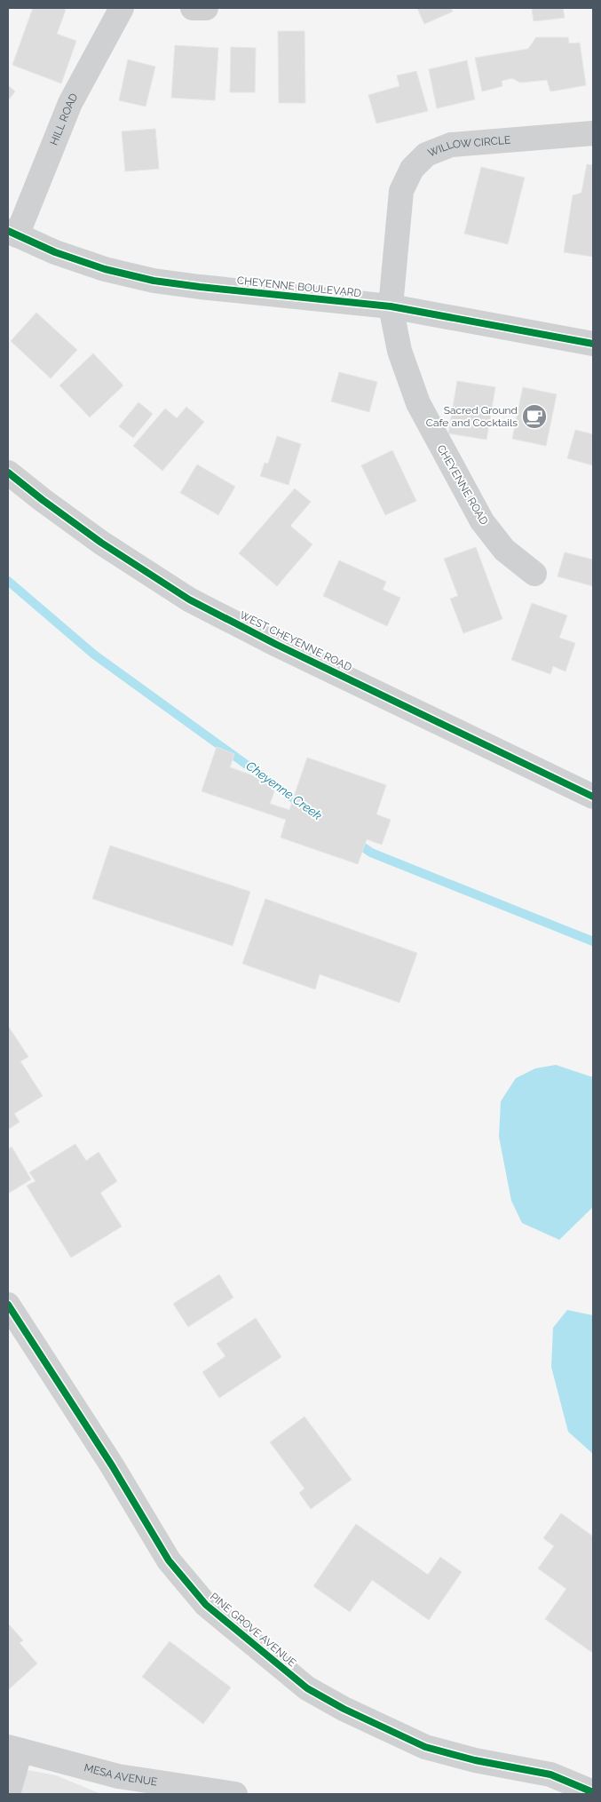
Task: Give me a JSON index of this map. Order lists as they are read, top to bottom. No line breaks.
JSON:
{"streets":{"street":["HILL ROAD","WILLOW CIRCLE","CHEYENNE BOULEVARD","CHEYENNE ROAD","WEST CHEYENNE ROAD","PINE GROVE AVENUE","MESA AVENUE"]},"crossings":[["HILL ROAD","CHEYENNE BOULEVARD"],["WILLOW CIRCLE","CHEYENNE BOULEVARD"],["WILLOW CIRCLE","CHEYENNE ROAD"],["CHEYENNE BOULEVARD","CHEYENNE ROAD"]],"water":["Cheyenne Creek"],"places":{"cafe":["Sacred Ground Cafe and Cocktails"]}}
